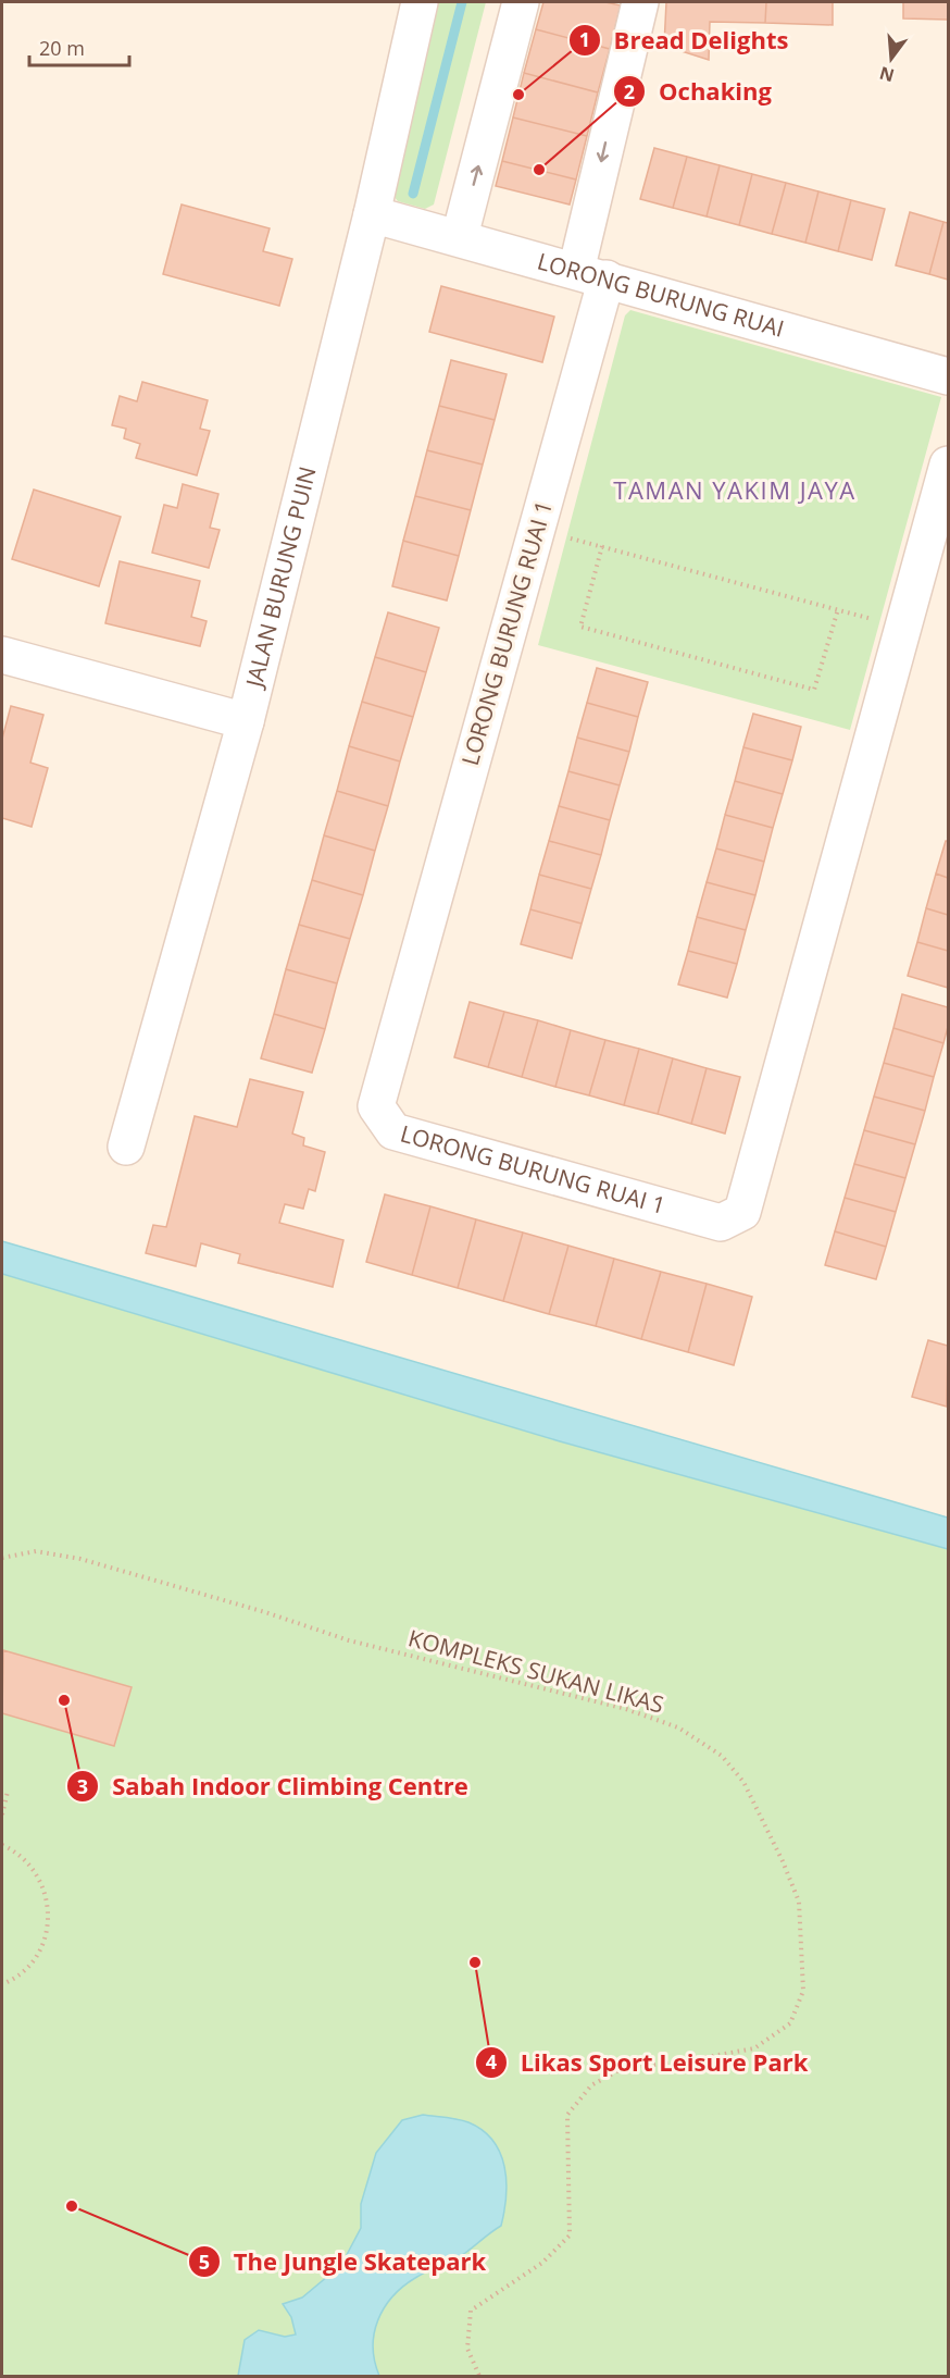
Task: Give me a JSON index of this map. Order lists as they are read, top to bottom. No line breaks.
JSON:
{"streets":{"street":["LORONG BURUNG RUAI","JALAN BURUNG PUIN","LORONG BURUNG RUAI 1"],"path":["KOMPLEKS SUKAN LIKAS"]},"crossings":[["LORONG BURUNG RUAI","JALAN BURUNG PUIN"],["LORONG BURUNG RUAI","LORONG BURUNG RUAI 1"]],"districts":["TAMAN YAKIM JAYA"],"places":["Bread Delights","Ochaking","Sabah Indoor Climbing Centre","Likas Sport Leisure Park","The Jungle Skatepark"],"scale_bar":"20 m","north":"bottom"}
